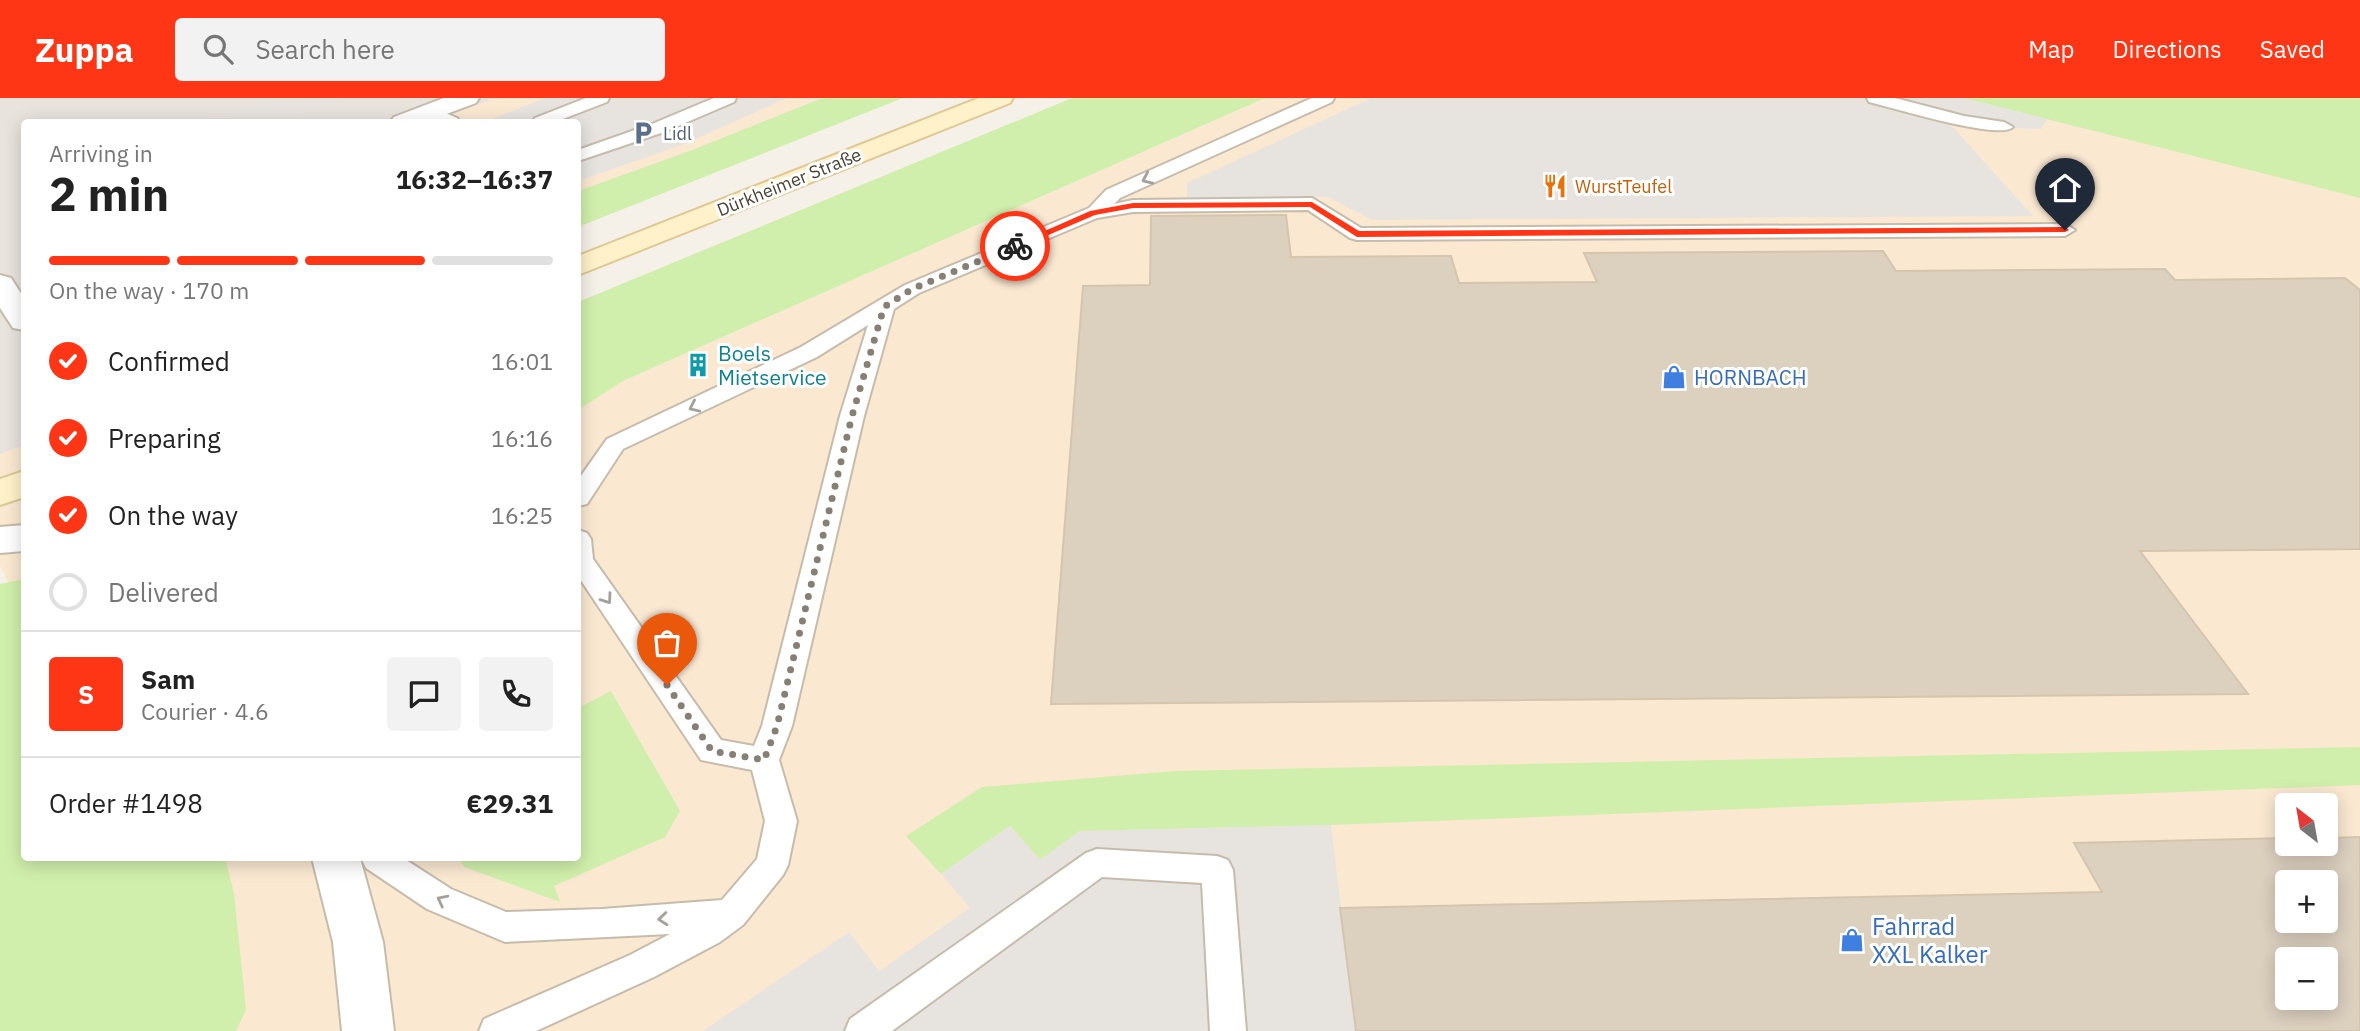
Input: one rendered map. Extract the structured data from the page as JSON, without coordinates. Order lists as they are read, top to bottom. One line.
{"streets":{"main road":["Dürkheimer Straße"]},"places":{"parking":["Lidl"],"restaurant":["WurstTeufel"],"building":["Boels Mietservice"],"shop":["HORNBACH","Fahrrad XXL Kalker"]},"north":"top left","page":{"header":"Zuppa","search":"Search here","nav":["Map","Directions","Saved"],"heading":["2 min","Arriving in","16:32–16:37"],"panel":["Sam","Courier · 4.6","Order #1498","€29.31"],"bar":"On the way · 170 m","list":[["Confirmed","16:01"],["Preparing","16:16"],["On the way","16:25"],"Delivered"],"round":"S","map_buttons":["+","−"]}}
